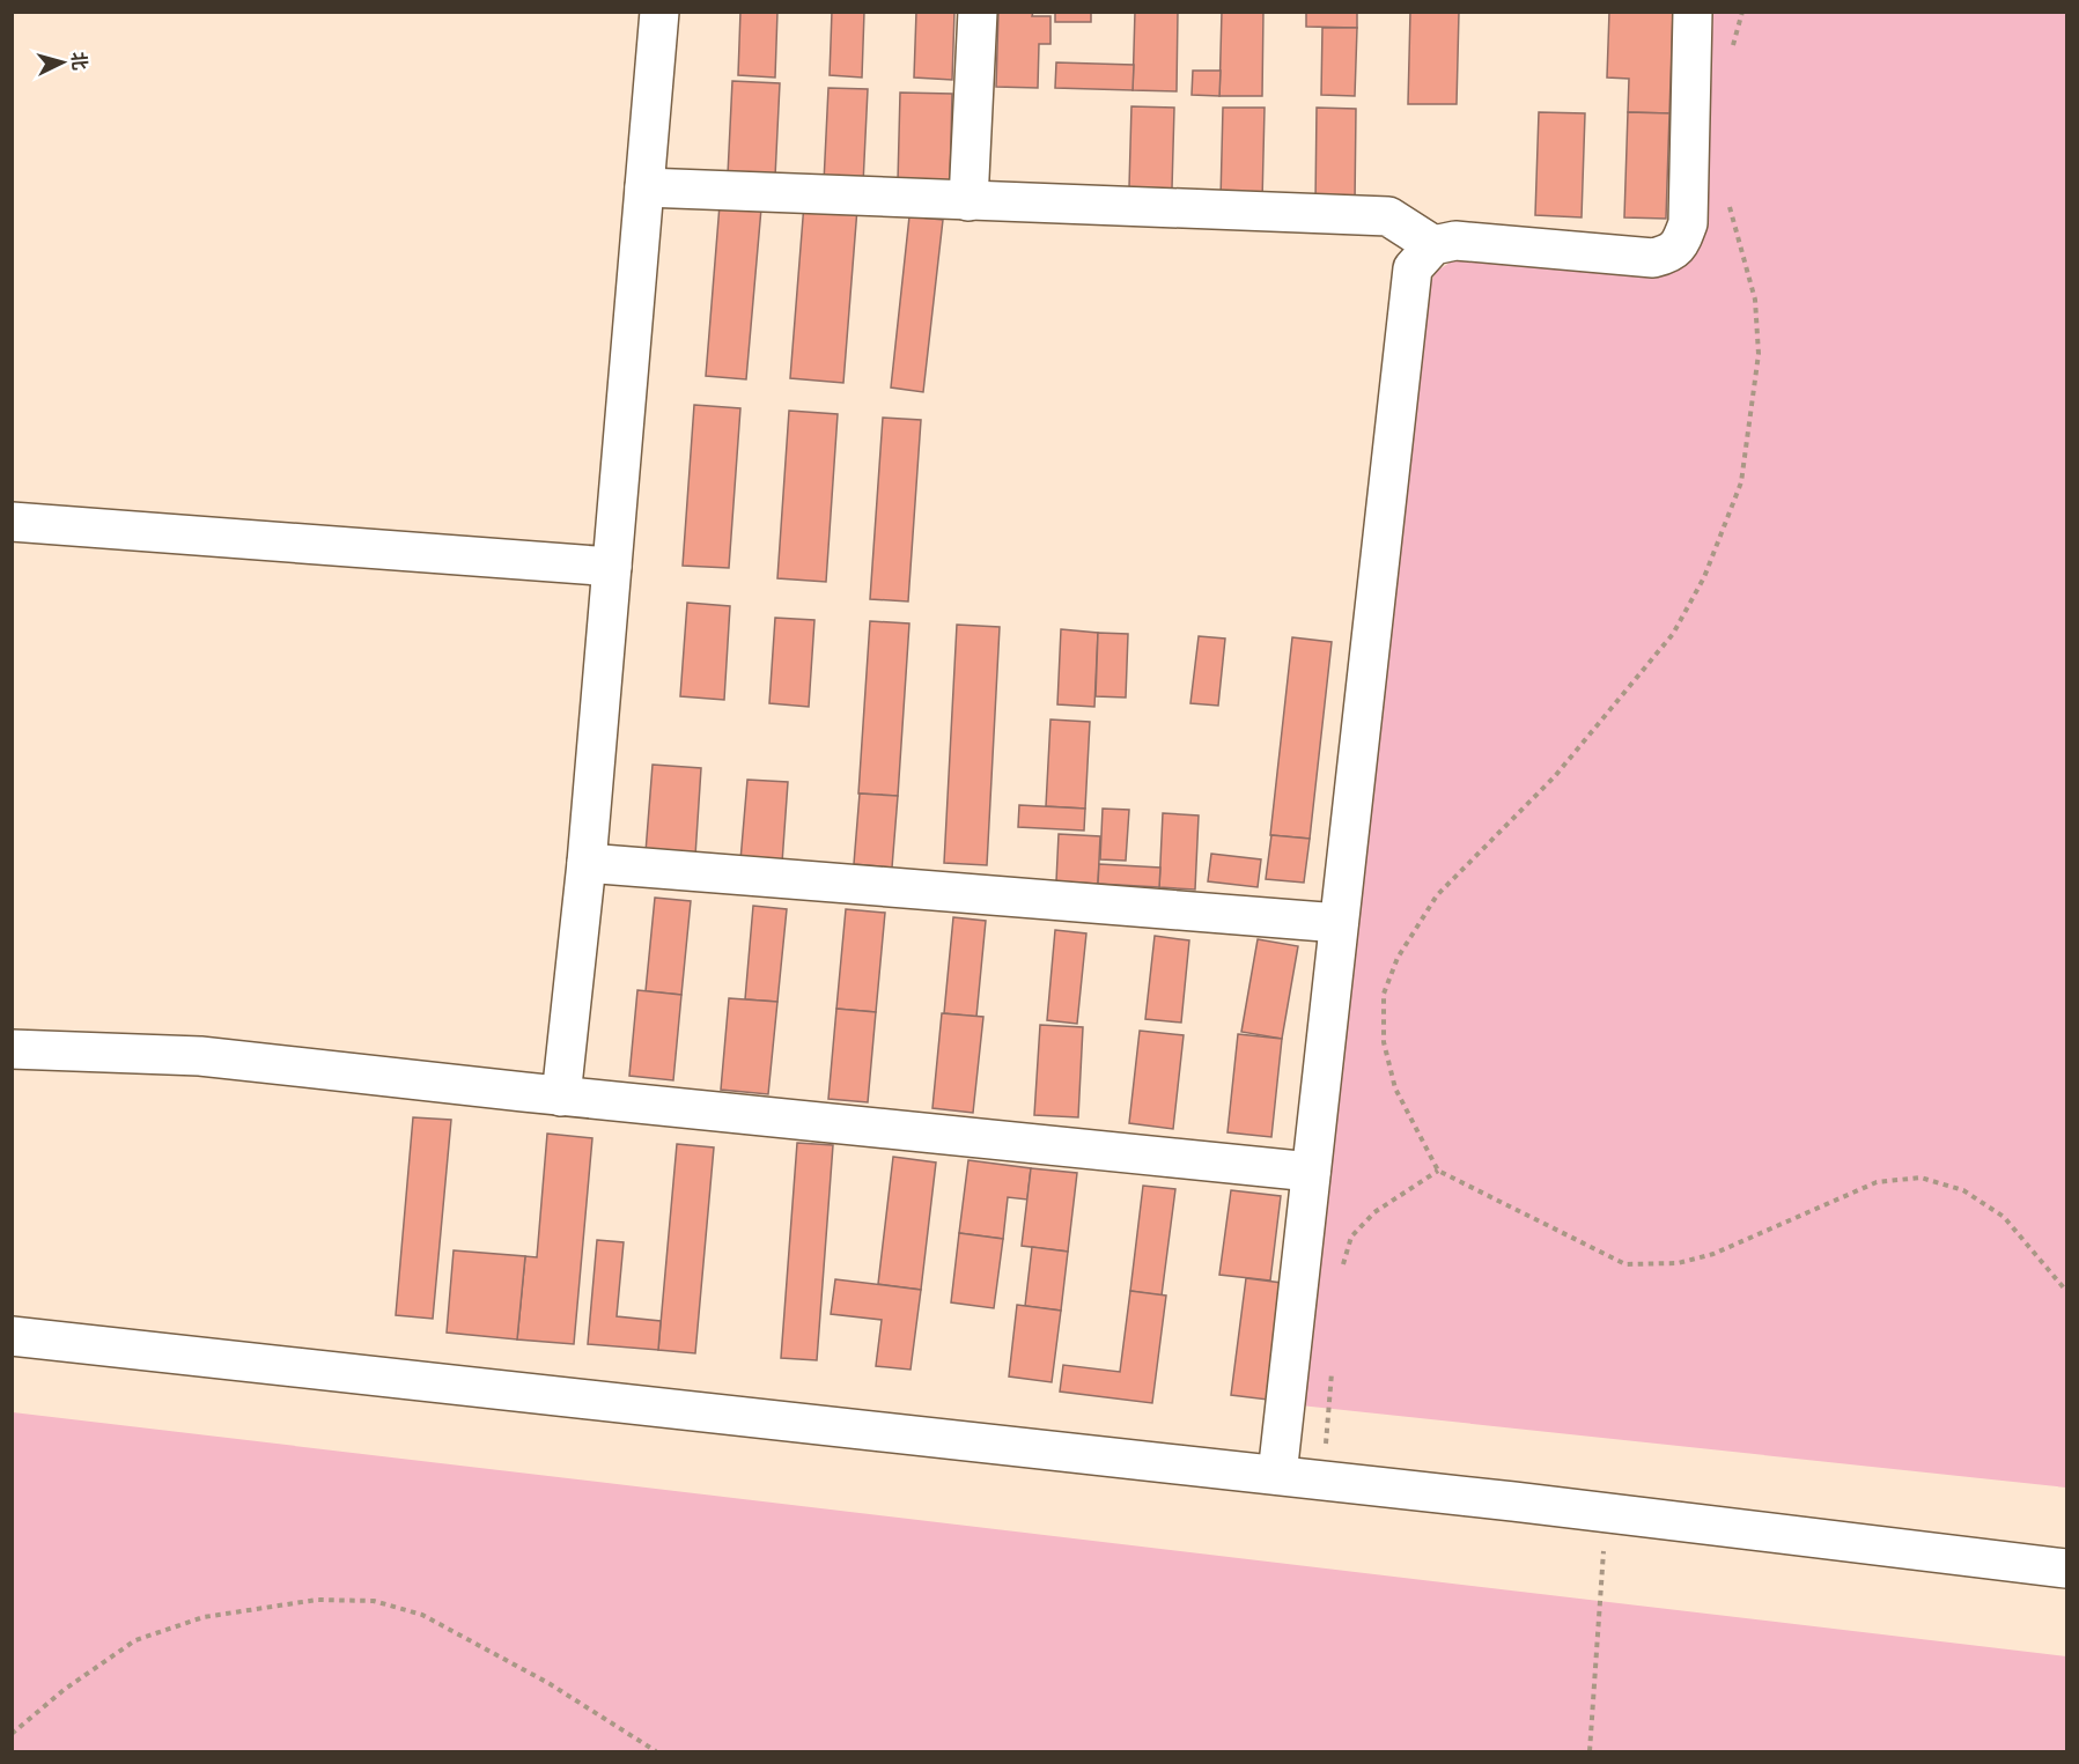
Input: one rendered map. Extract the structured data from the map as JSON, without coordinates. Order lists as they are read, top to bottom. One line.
{"north":"right"}
